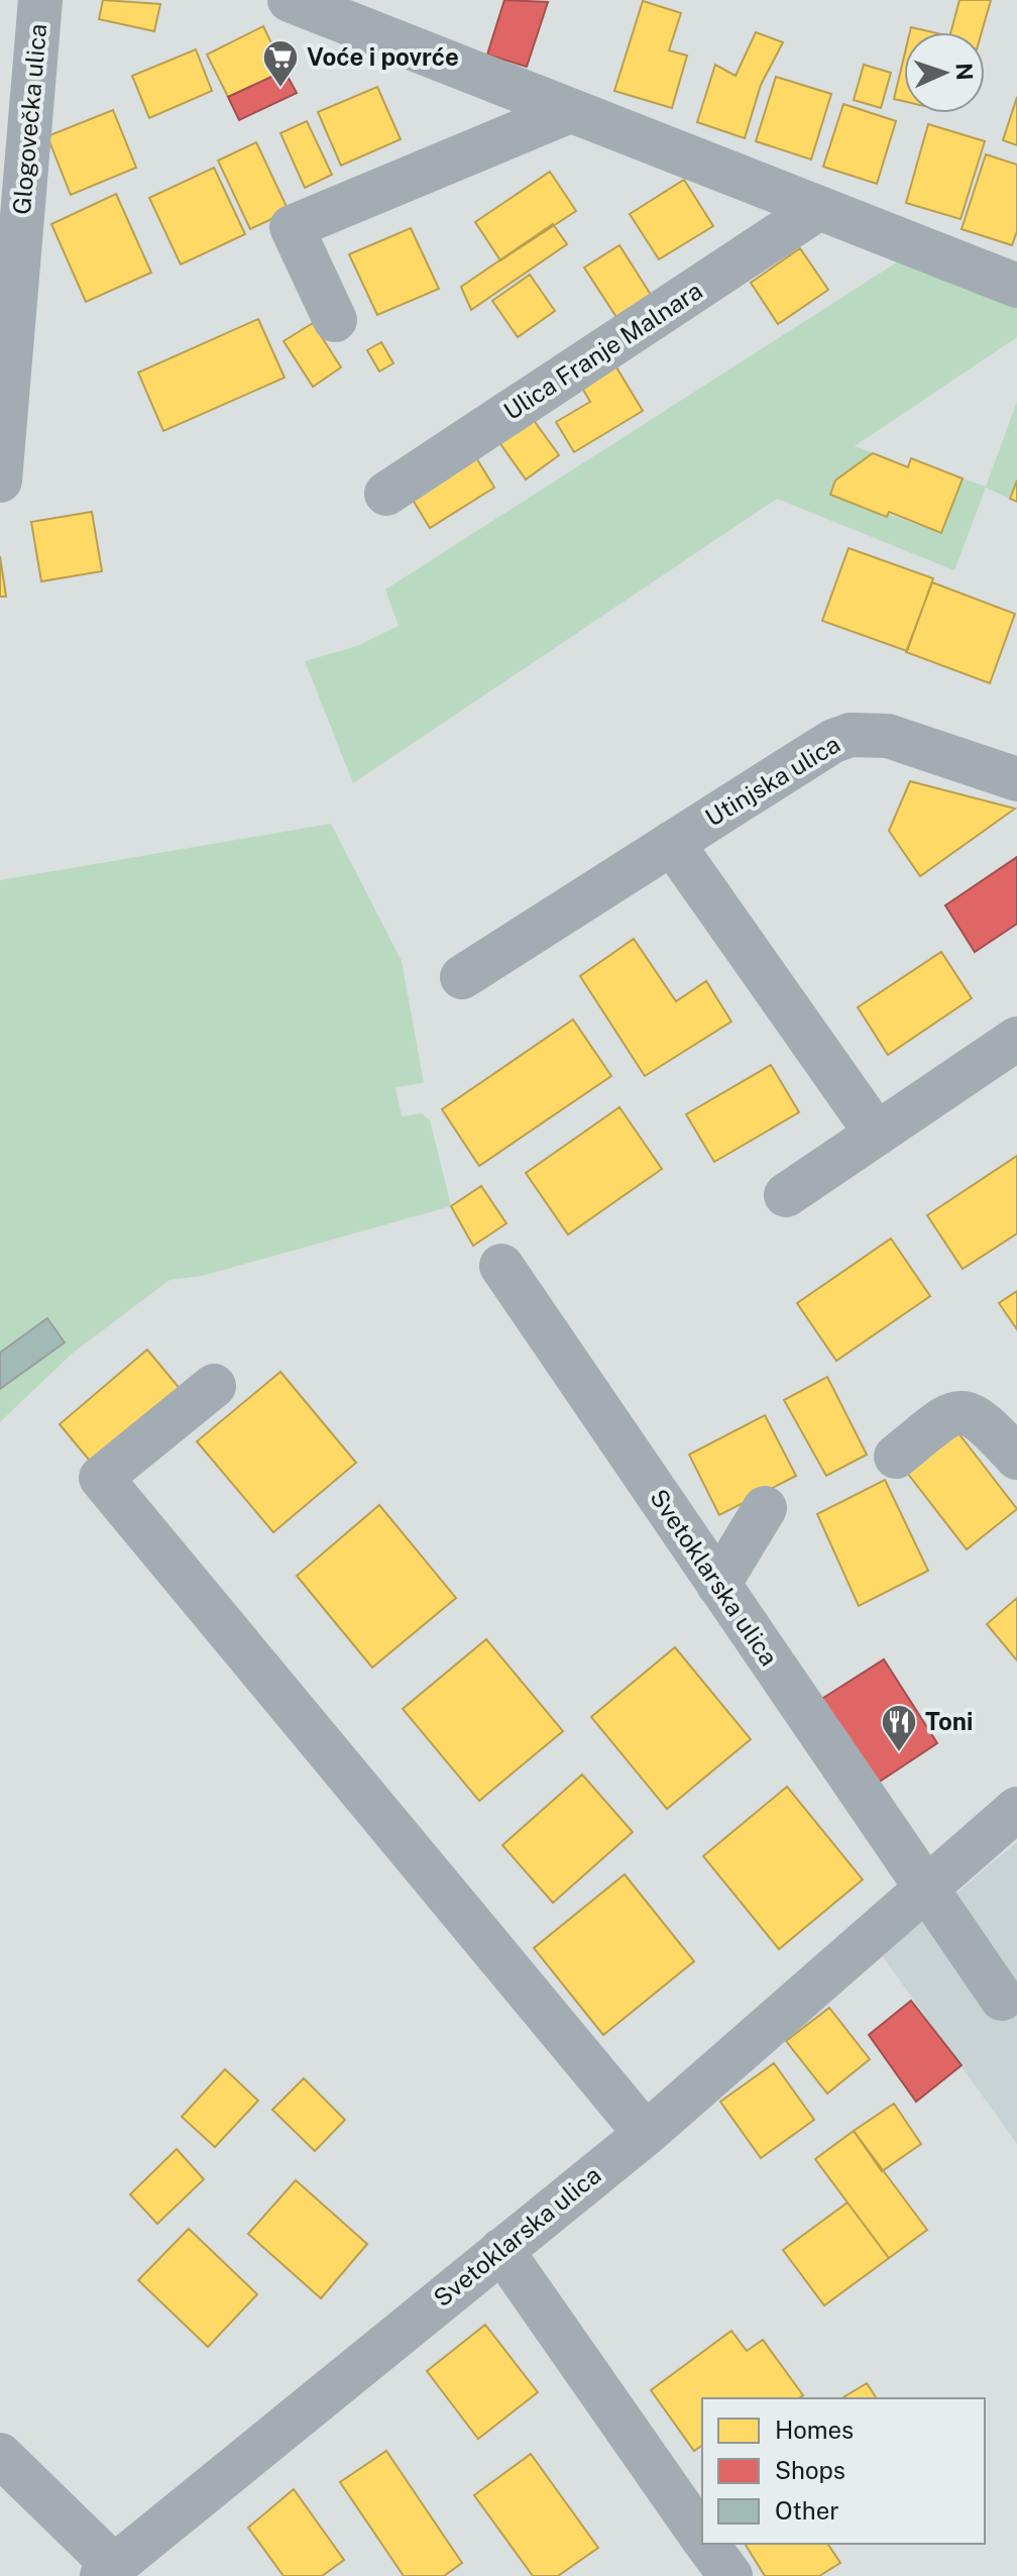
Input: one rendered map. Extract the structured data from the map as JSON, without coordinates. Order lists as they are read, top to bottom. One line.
{"streets":{"street":["Glogovečka ulica","Ulica Franje Malnara","Utinjska ulica","Svetoklarska ulica"]},"places":{"supermarket":["Voće i povrće"],"restaurant":["Toni"]},"legend":["Homes","Shops","Other"],"north":"right"}
